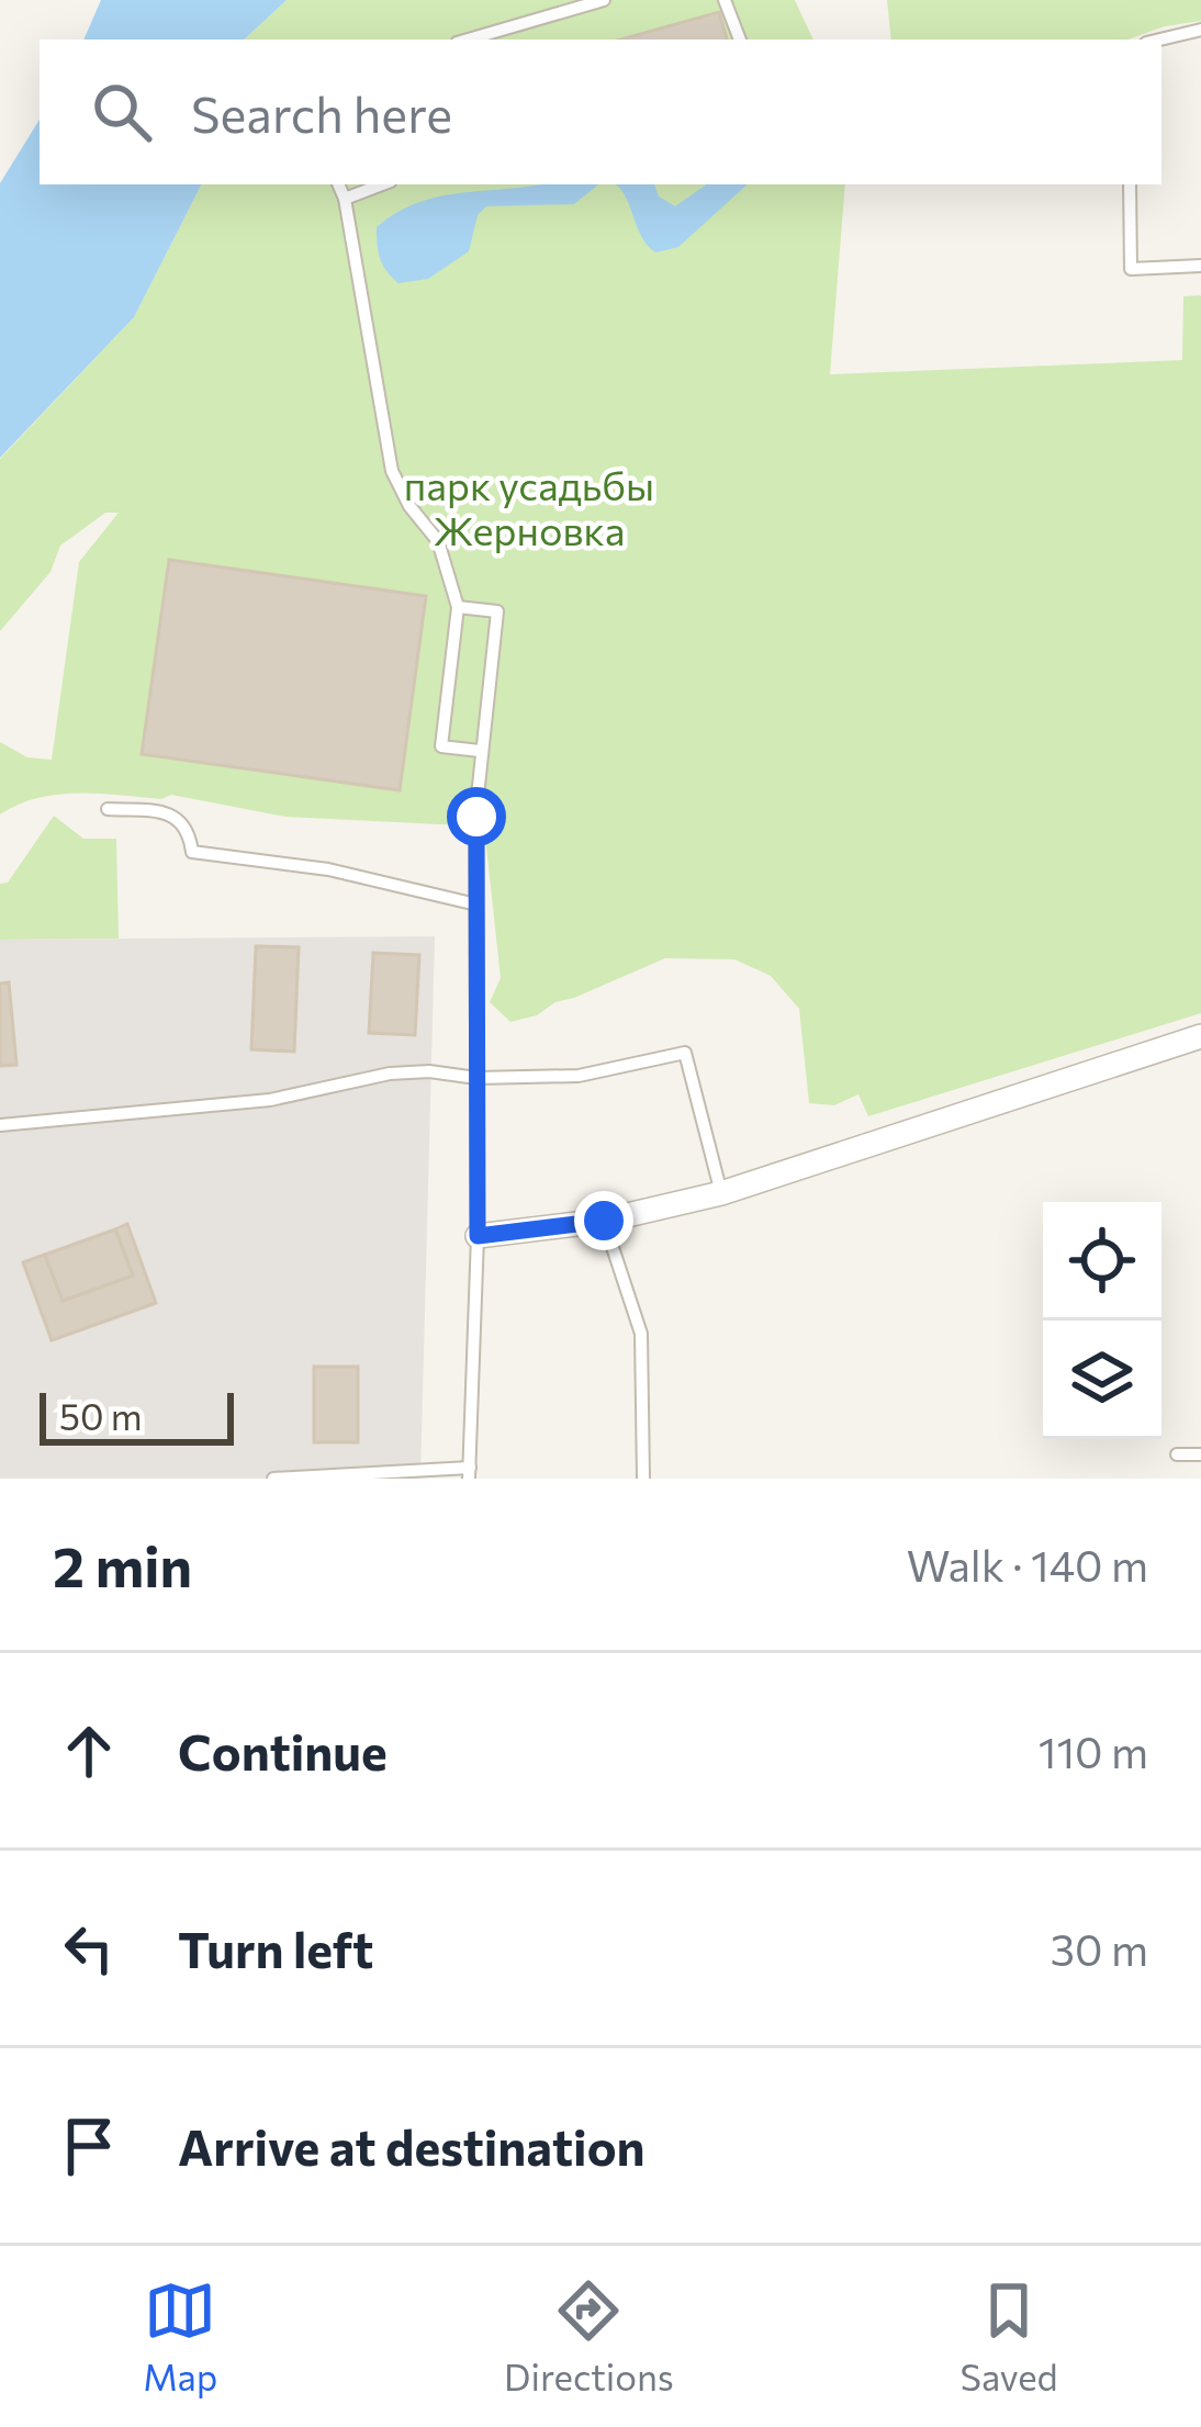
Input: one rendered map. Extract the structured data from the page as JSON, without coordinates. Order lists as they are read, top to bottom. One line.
{"parks":["парк усадьбы Жерновка"],"scale_bar":"50 m","page":{"search":"Search here","scale":"50 m","heading":["2 min","Walk · 140 m"],"list":[["Continue","110 m"],["Turn left","30 m"],"Arrive at destination"],"nav":["Map","Directions","Saved"]}}
